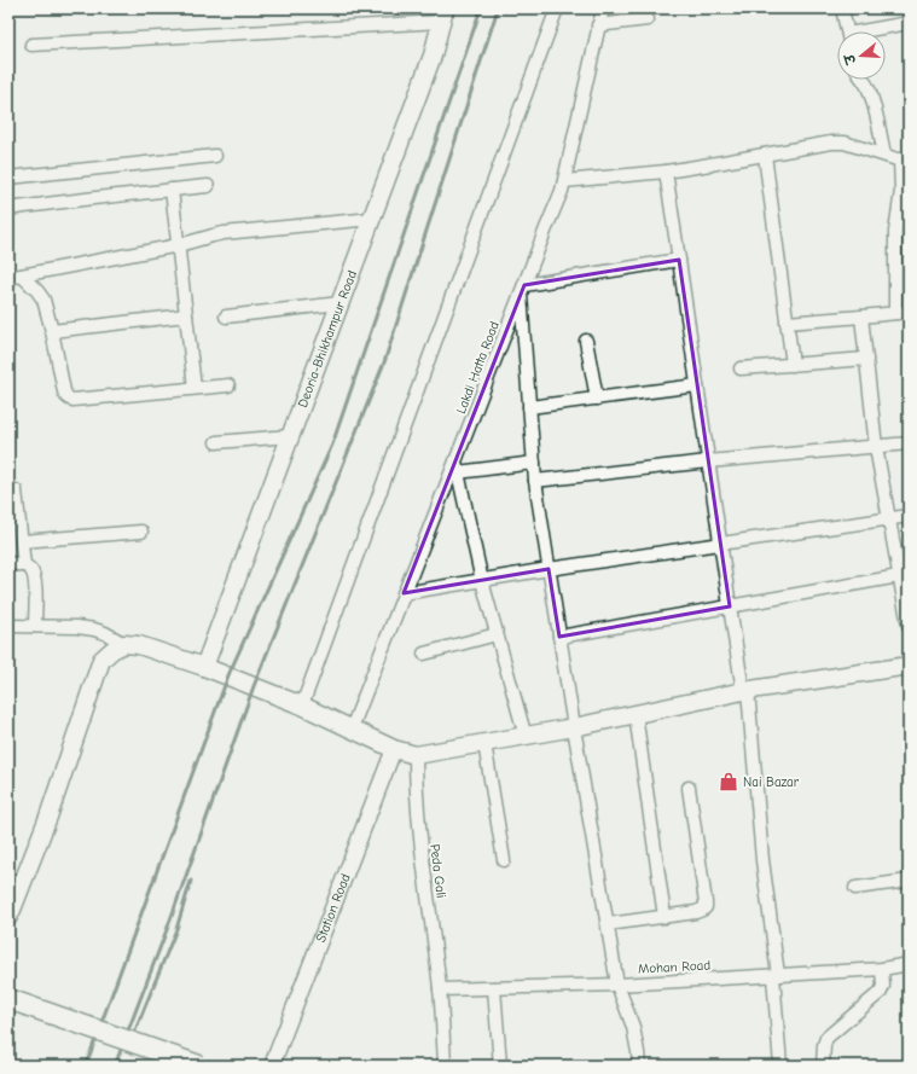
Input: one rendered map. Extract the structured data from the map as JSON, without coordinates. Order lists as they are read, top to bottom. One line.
{"streets":{"main road":["Deoria-Bhikhampur Road"],"street":["Lakdi Hatta Road","Peda Gali","Station Road","Mohan Road"]},"crossings":[["Peda Gali","Mohan Road"]],"places":{"shop":["Nai Bazar"]},"north":"left"}
